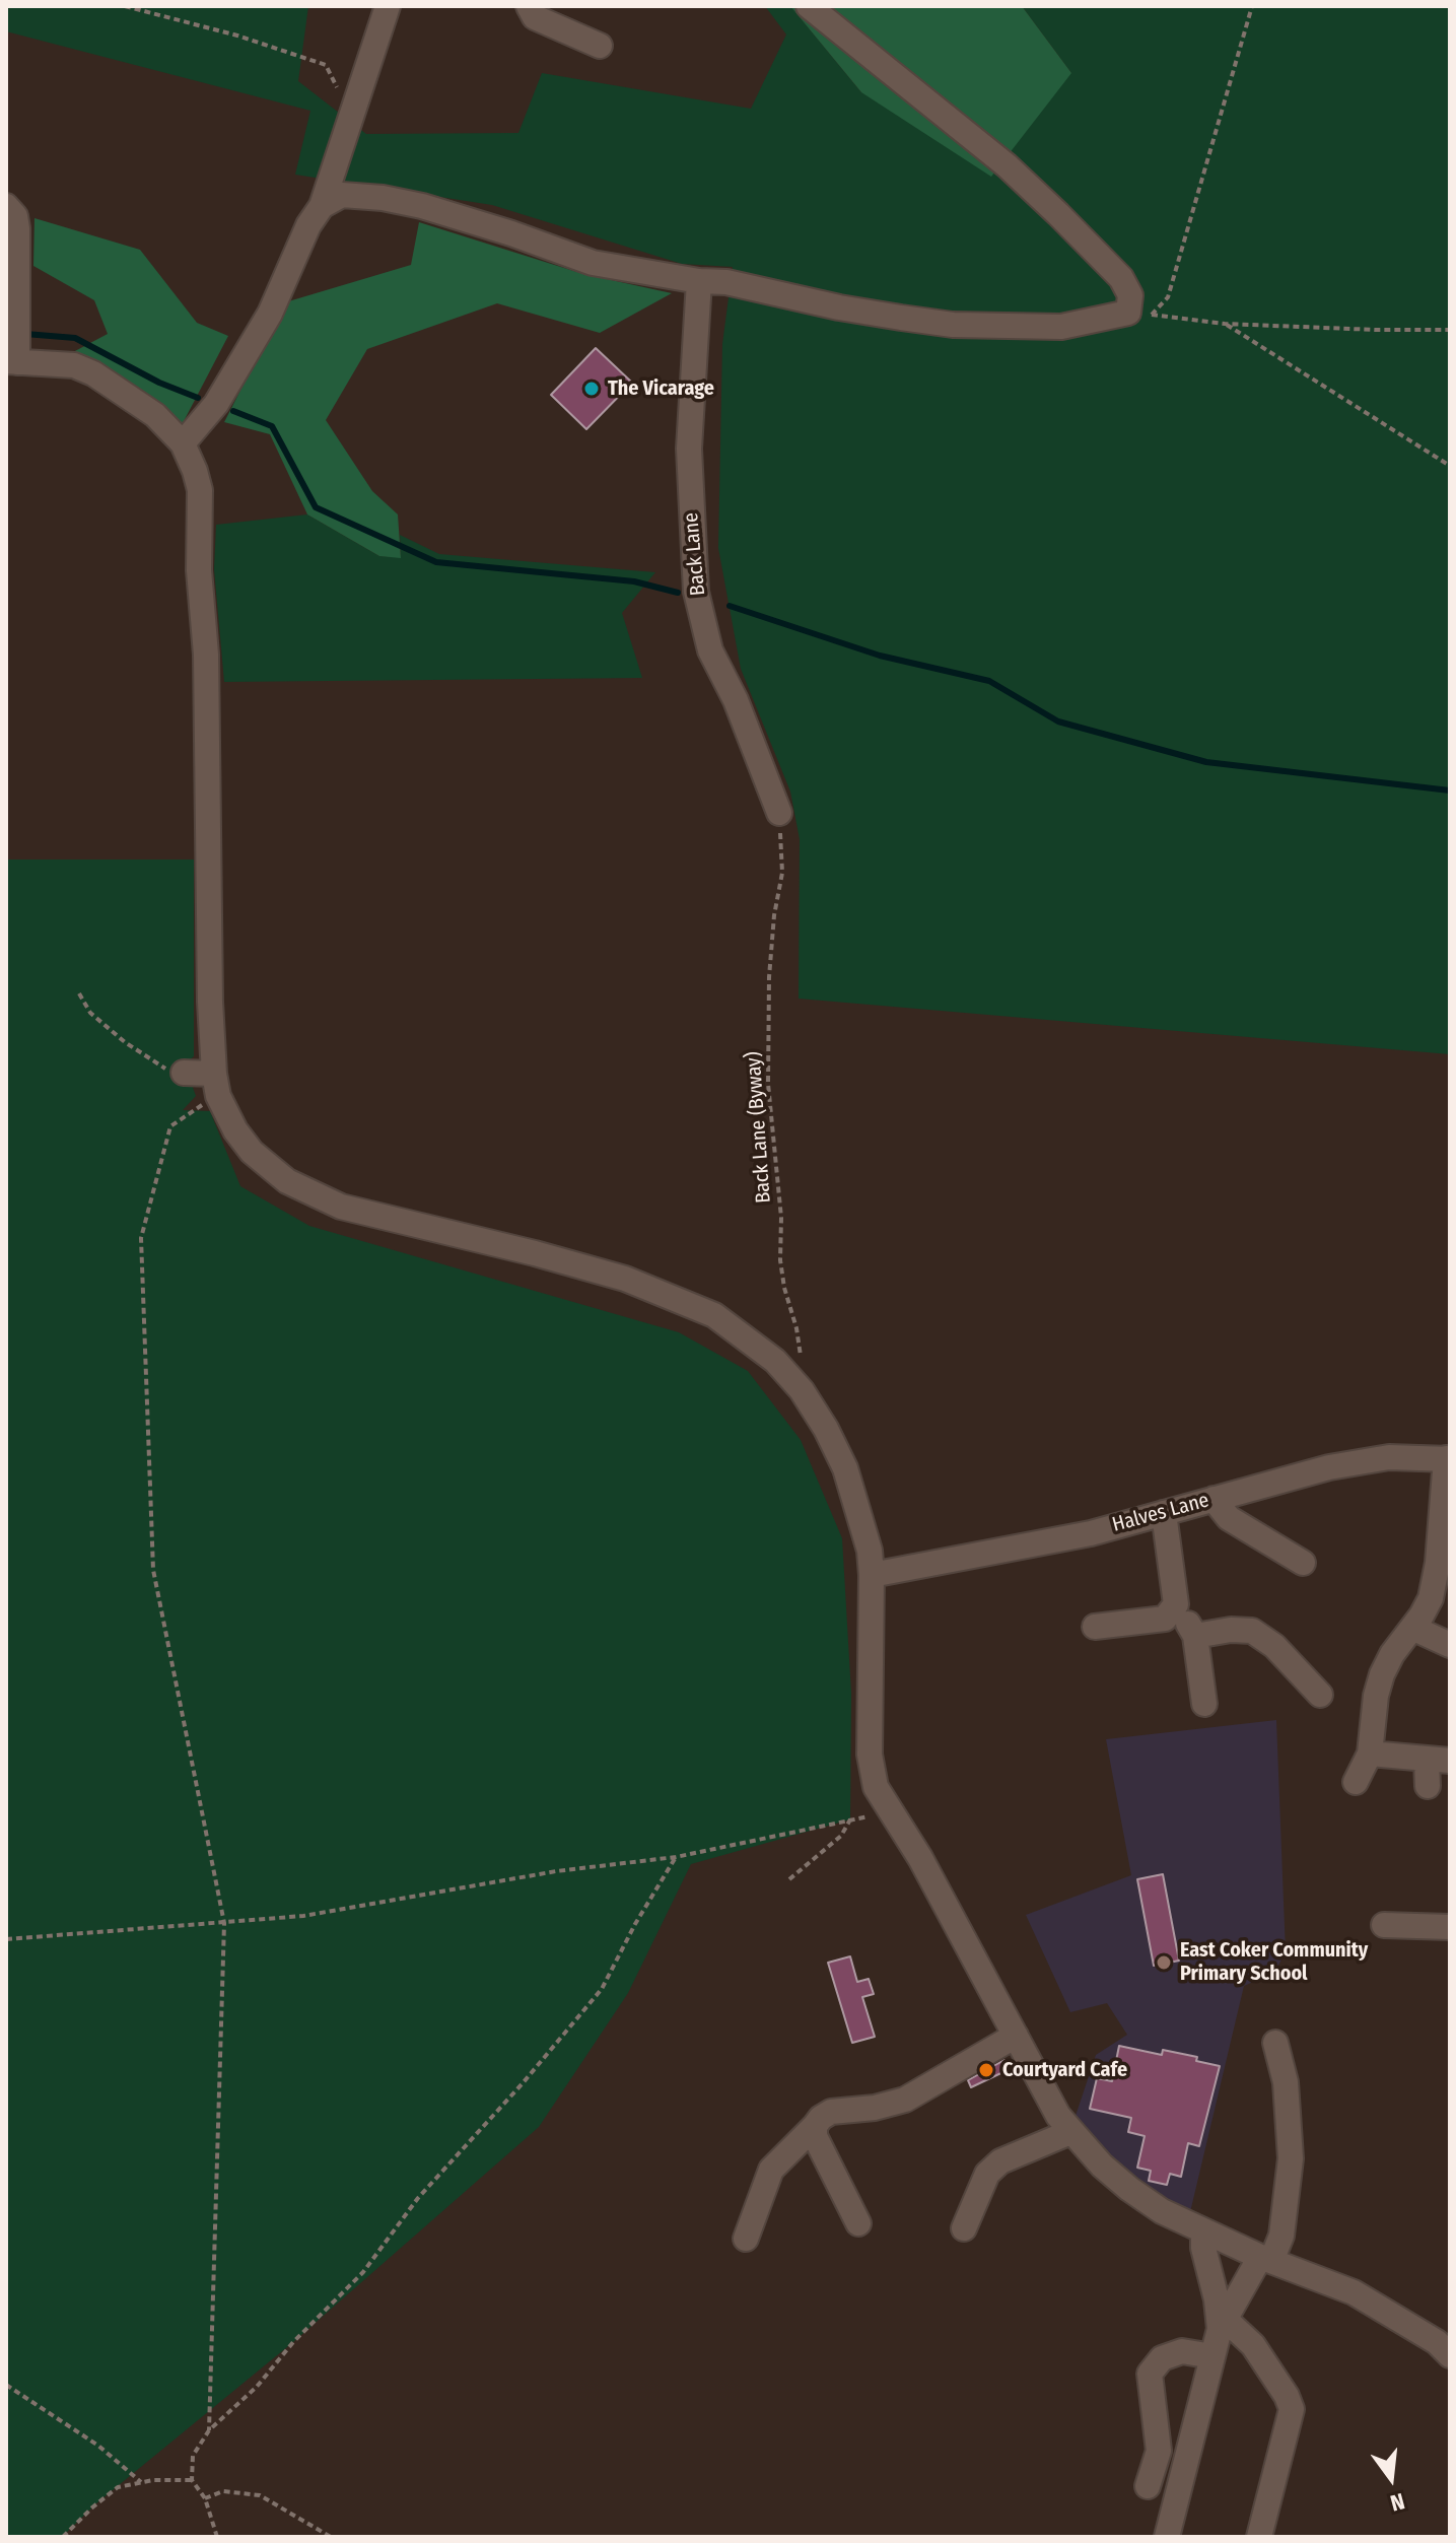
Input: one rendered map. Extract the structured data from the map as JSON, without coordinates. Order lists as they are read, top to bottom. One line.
{"streets":{"street":["Back Lane","Halves Lane"],"path":["Back Lane (Byway)"]},"crossings":[["Back Lane","Back Lane (Byway)"]],"places":["The Vicarage","East Coker Community Primary School","Courtyard Cafe"],"north":"bottom"}
